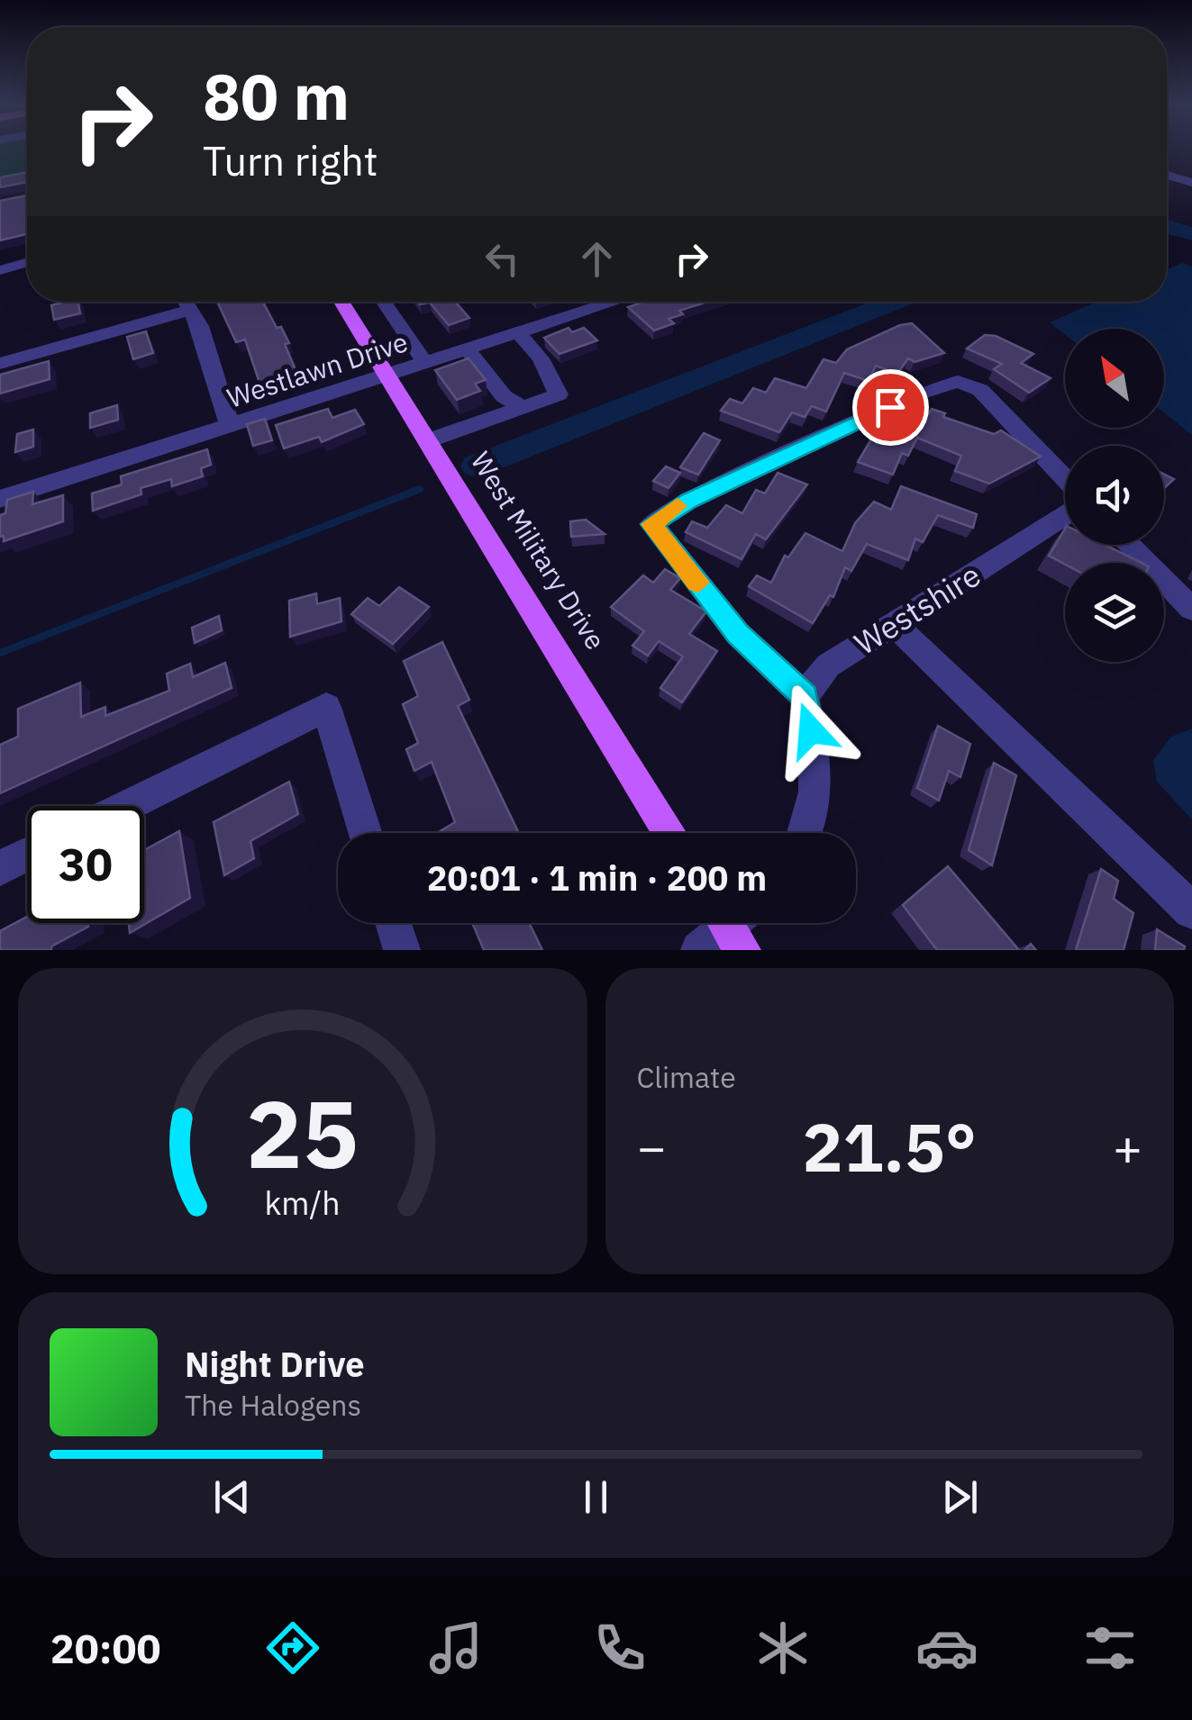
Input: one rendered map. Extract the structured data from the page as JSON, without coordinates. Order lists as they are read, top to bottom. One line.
{"streets":{"main road":["West Military Drive"],"street":["Westlawn Drive","Westshire"]},"crossings":[["Westlawn Drive","West Military Drive"]],"north":"top left","page":{"turn":["80 m","Turn right"],"limit":"30","trip":"20:01 · 1 min · 200 m","tile":"Climate","heat":["−","21.5°","+"],"song":["Night Drive","The Halogens"],"tabs":"20:00","gauge":["25","km/h"]}}
